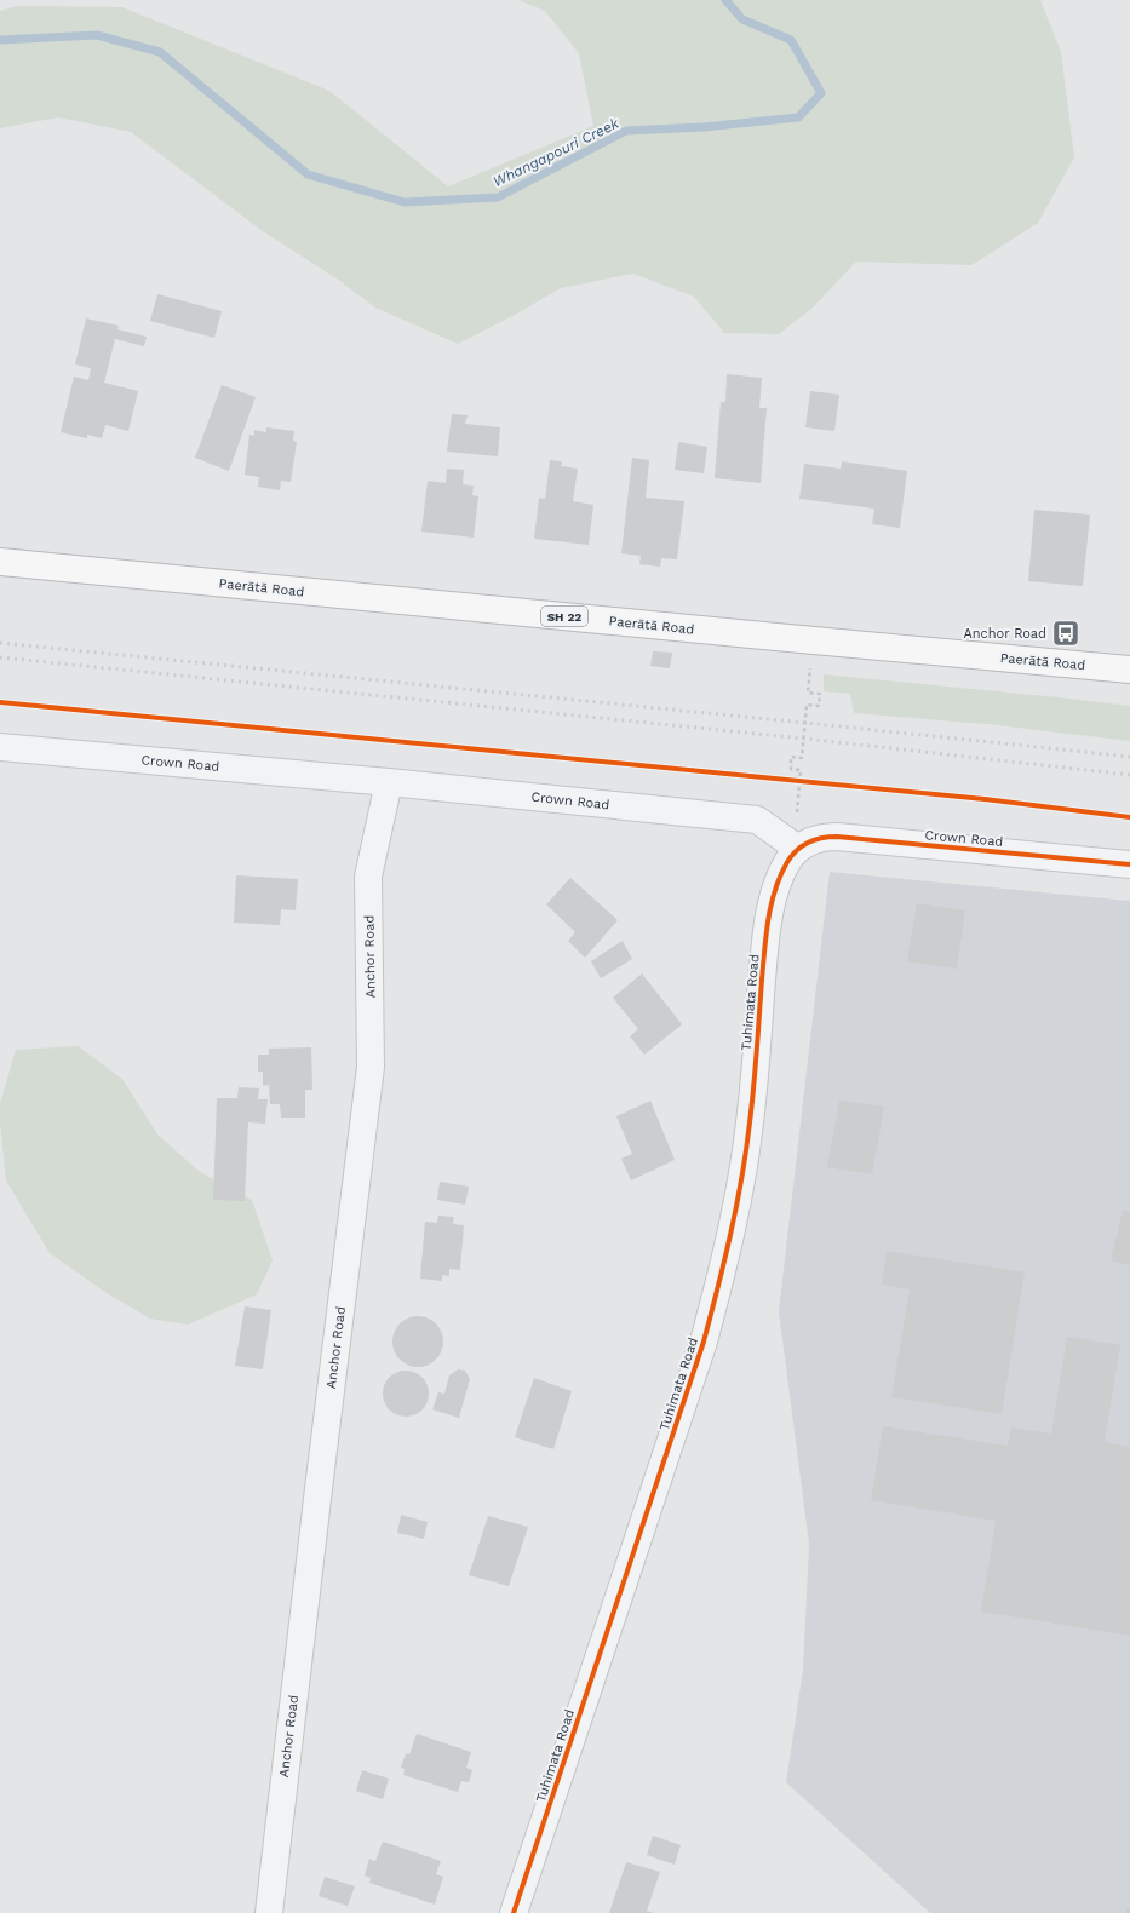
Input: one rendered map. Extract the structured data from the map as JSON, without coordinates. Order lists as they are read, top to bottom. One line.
{"streets":{"highway":["Paerātā Road","SH 22"],"street":["Crown Road","Anchor Road","Tuhimata Road"]},"crossings":[["Crown Road","Anchor Road"],["Crown Road","Tuhimata Road"]],"water":["Whangapouri Creek"],"places":{"bus stop":["Anchor Road"]}}
